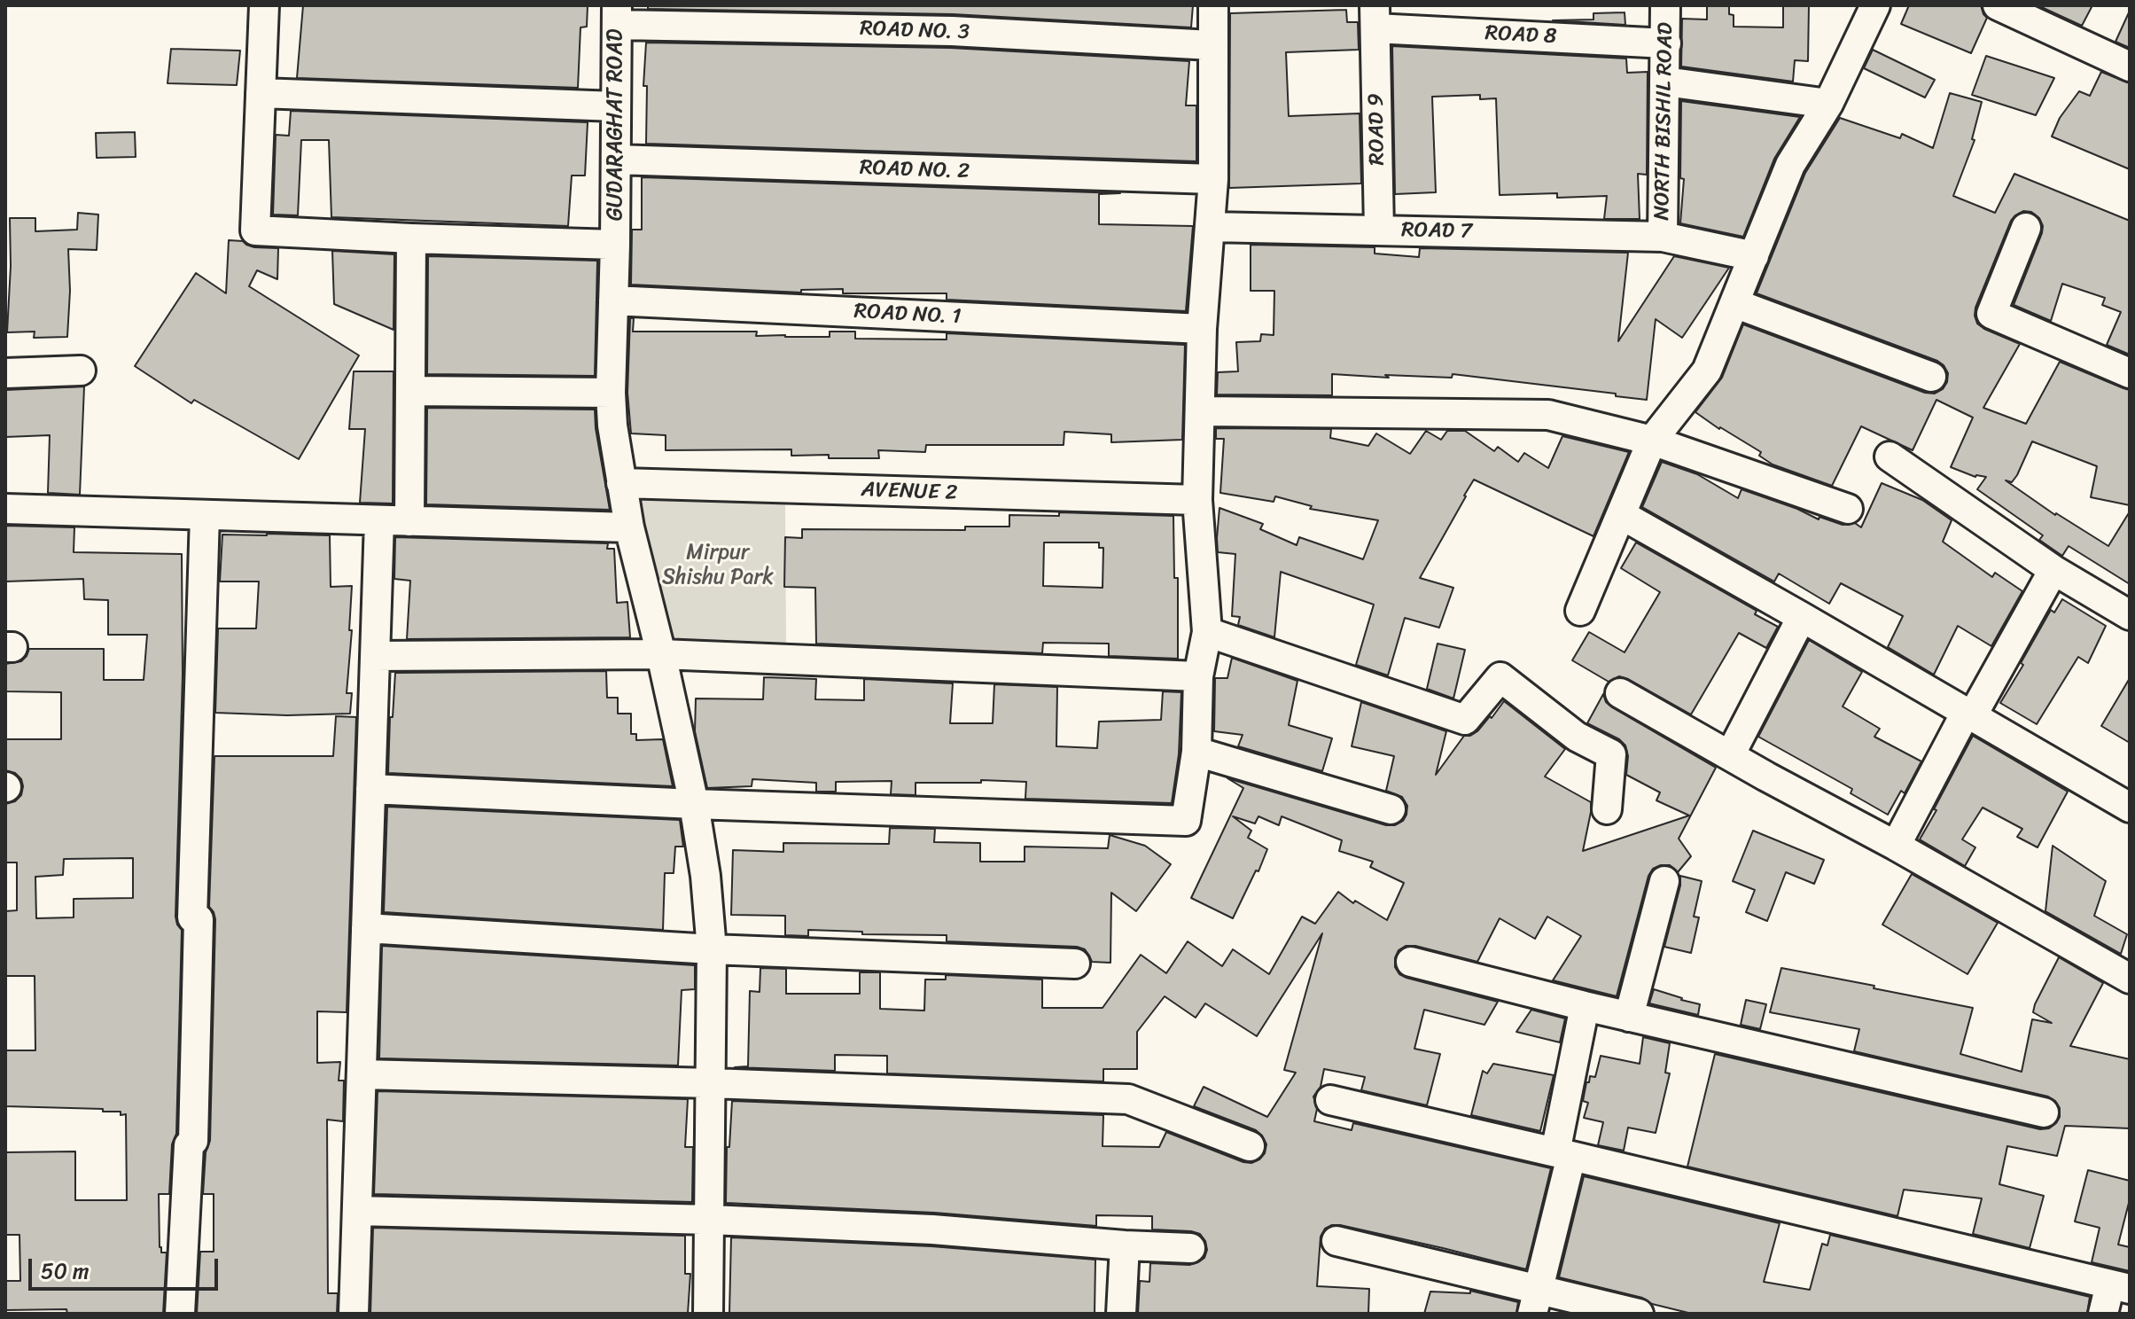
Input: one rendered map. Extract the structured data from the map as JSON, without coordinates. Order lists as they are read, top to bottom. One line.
{"streets":{"street":["ROAD NO. 3","ROAD 8","NORTH BISHIL ROAD","GUDARAGHAT ROAD","ROAD 9","ROAD NO. 2","ROAD 7","ROAD NO. 1","AVENUE 2"]},"crossings":[["ROAD NO. 3","GUDARAGHAT ROAD"],["ROAD 8","NORTH BISHIL ROAD"],["ROAD 8","ROAD 9"],["NORTH BISHIL ROAD","ROAD 7"],["GUDARAGHAT ROAD","ROAD NO. 2"],["GUDARAGHAT ROAD","ROAD NO. 1"],["GUDARAGHAT ROAD","AVENUE 2"],["ROAD 9","ROAD 7"]],"parks":["Mirpur Shishu Park"],"scale_bar":"50 m"}
